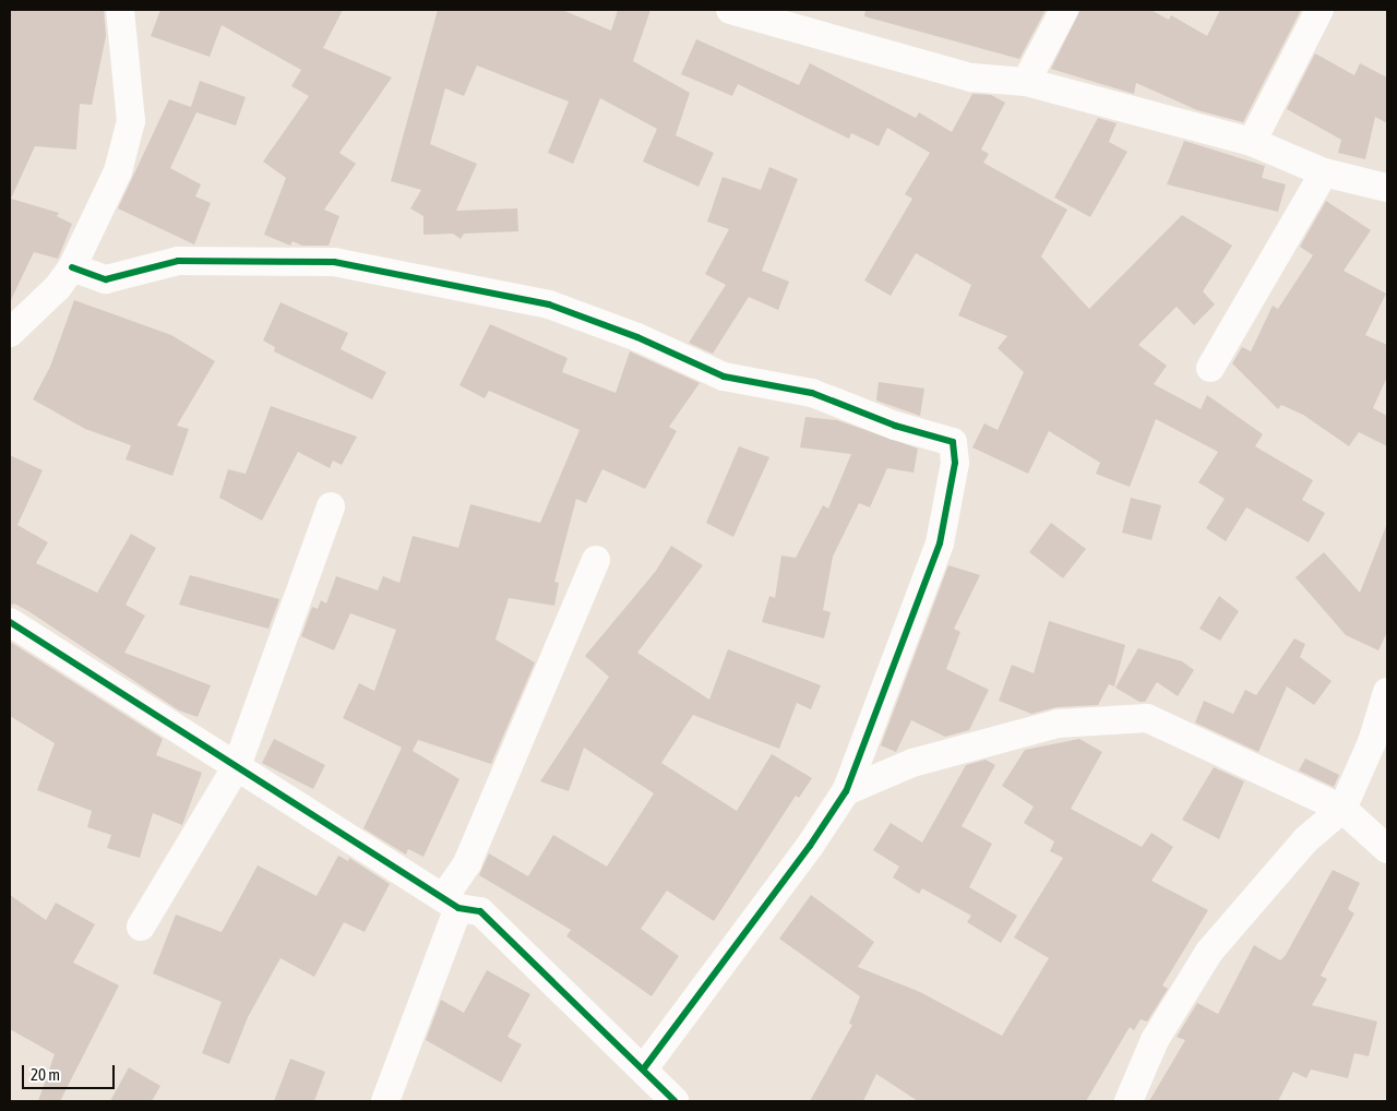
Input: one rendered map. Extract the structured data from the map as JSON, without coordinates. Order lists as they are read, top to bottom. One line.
{"scale_bar":"20 m"}
